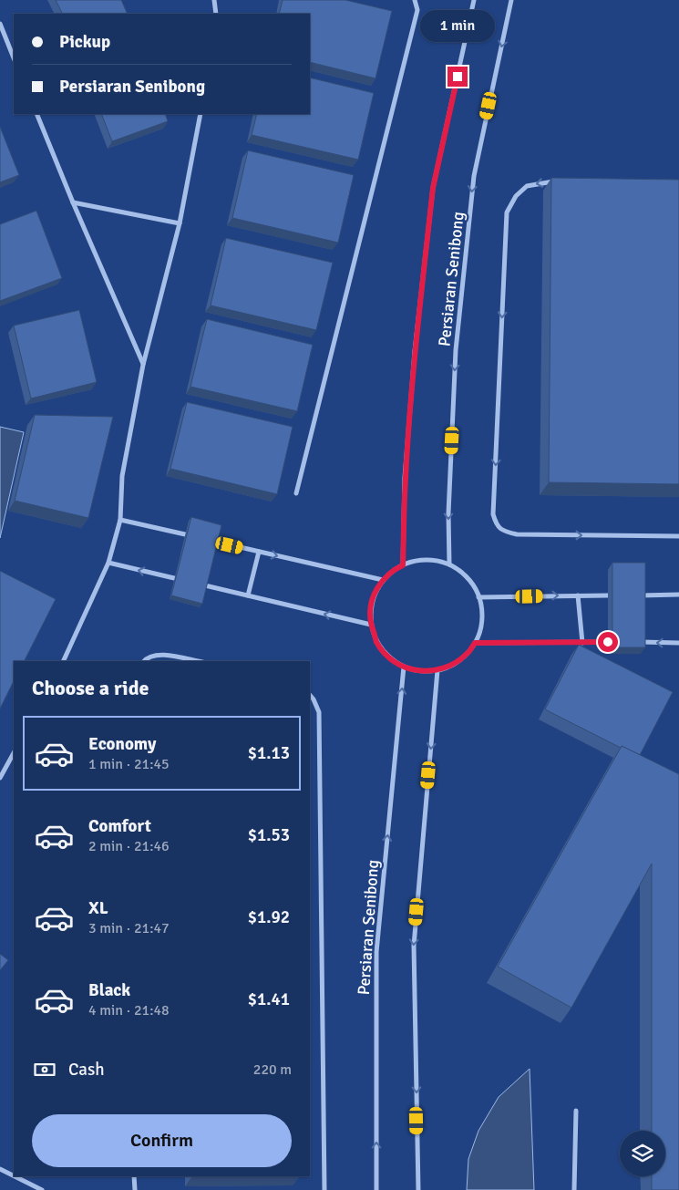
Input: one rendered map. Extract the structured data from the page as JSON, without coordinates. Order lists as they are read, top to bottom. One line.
{"streets":{"street":["Persiaran Senibong"]},"page":{"bubble":"1 min","banner":["Pickup","Persiaran Senibong"],"heading":"Choose a ride","list":[{"name":"Economy","note":"1 min · 21:45","value":"$1.13"},{"name":"Comfort","note":"2 min · 21:46","value":"$1.53"},{"name":"XL","note":"3 min · 21:47","value":"$1.92"},{"name":"Black","note":"4 min · 21:48","value":"$1.41"}],"pay":["Cash","220 m"],"buttons":"Confirm"}}
